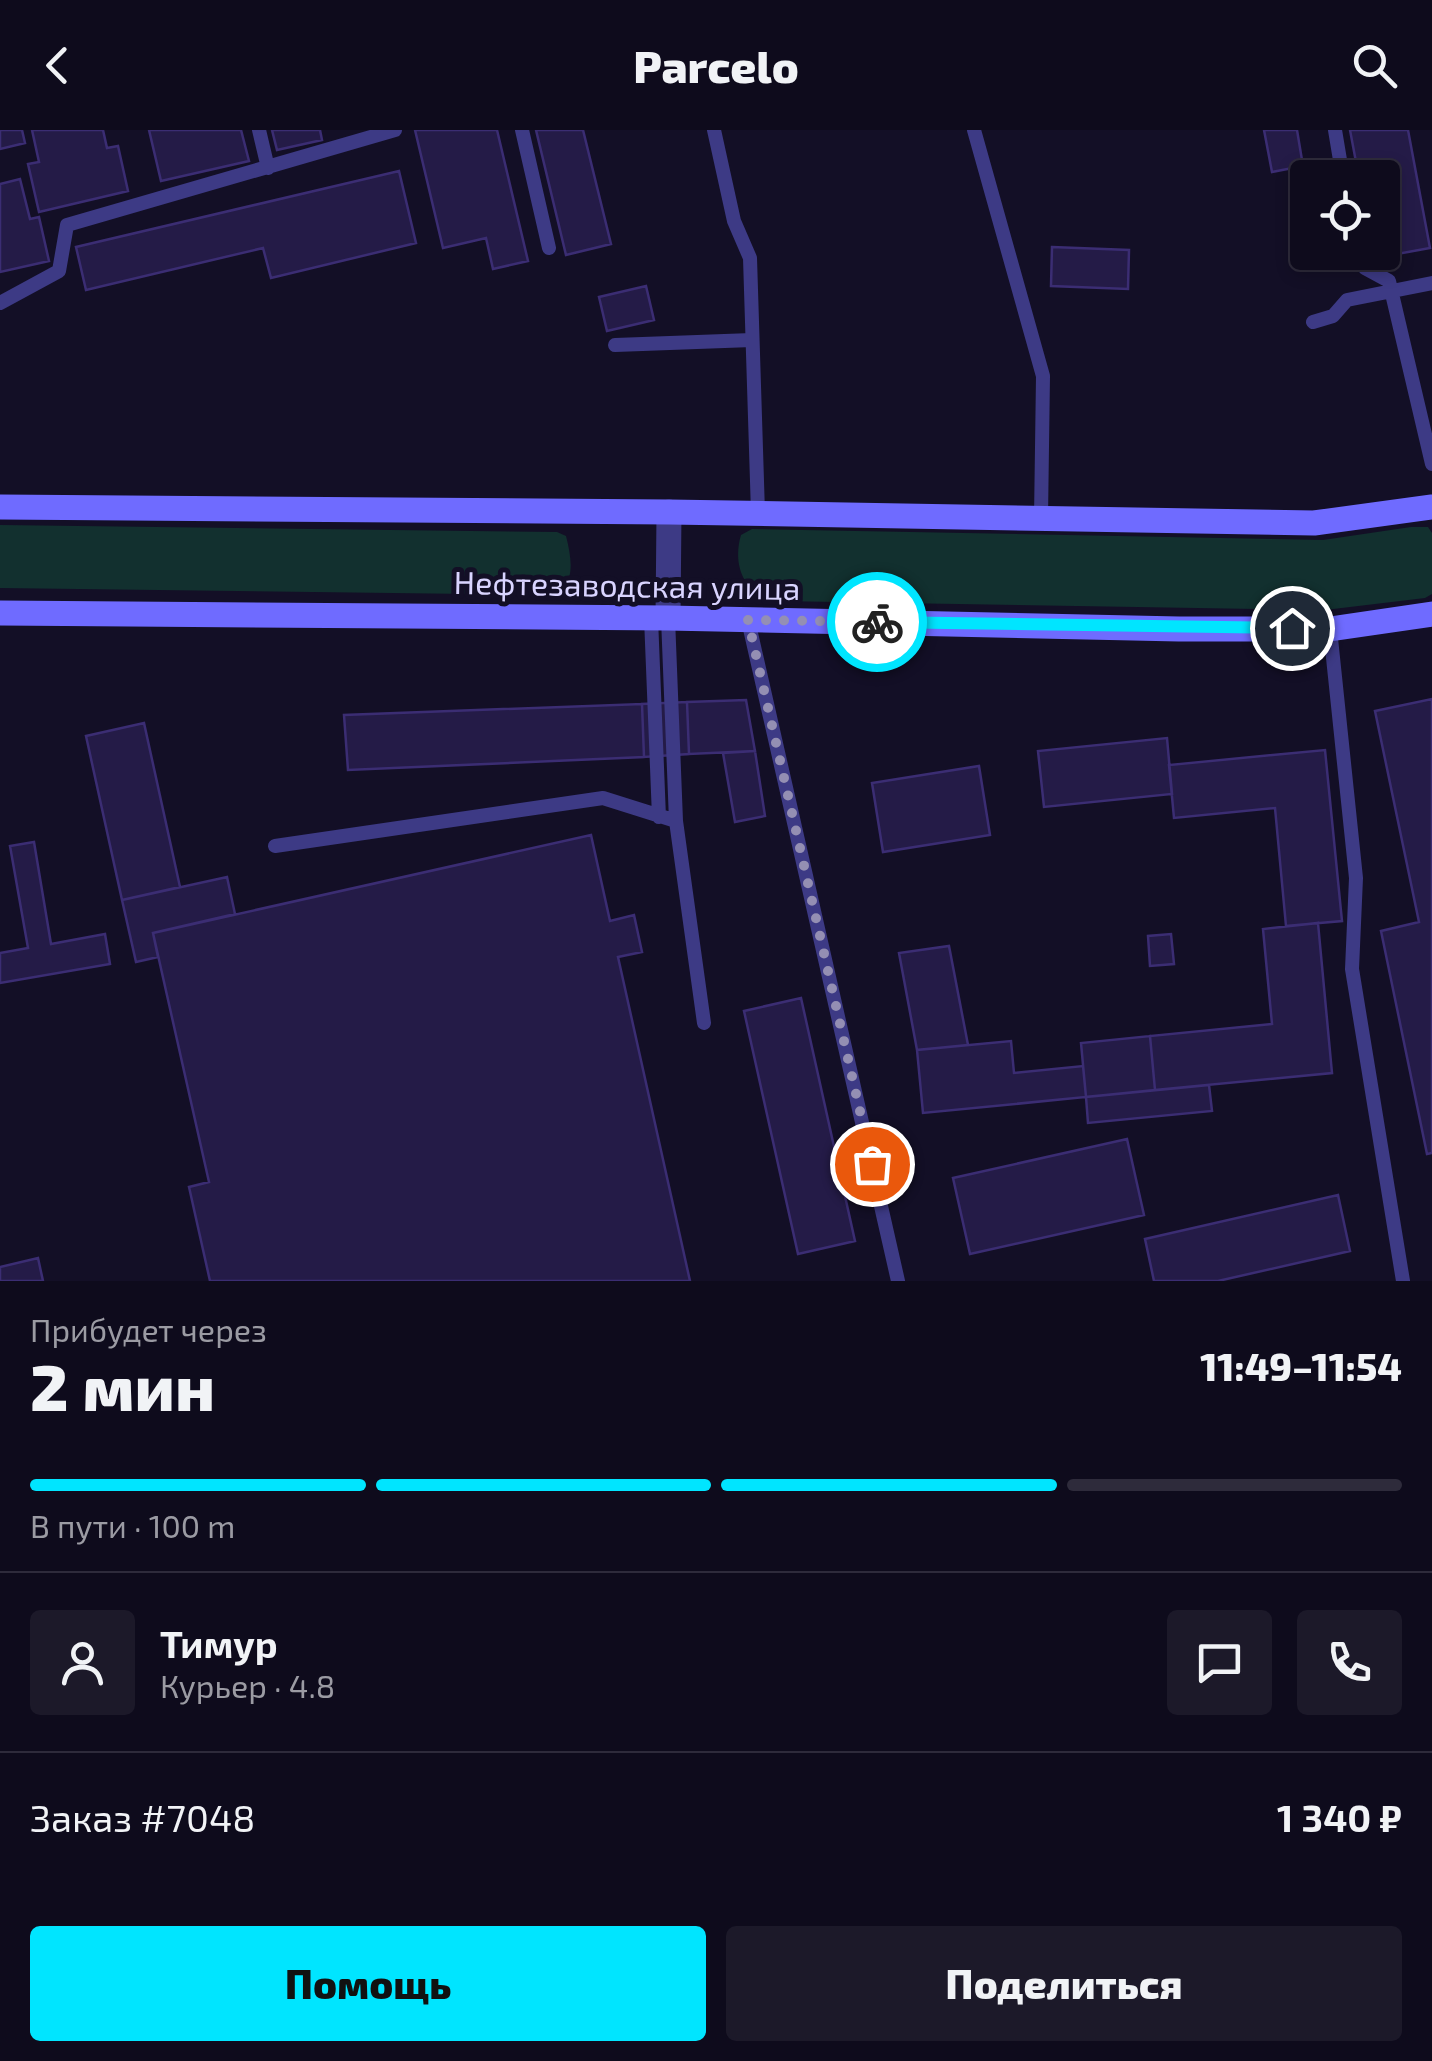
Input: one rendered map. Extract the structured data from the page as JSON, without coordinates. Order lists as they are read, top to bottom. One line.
{"streets":{"main road":["Нефтезаводская улица"]},"page":{"header":"Parcelo","heading":["2 мин","Прибудет через","11:49–11:54"],"panel":["Тимур","Курьер · 4.8","Заказ #7048","1 340 ₽"],"bar":"В пути · 100 m","buttons":["Помощь","Поделиться"]}}
